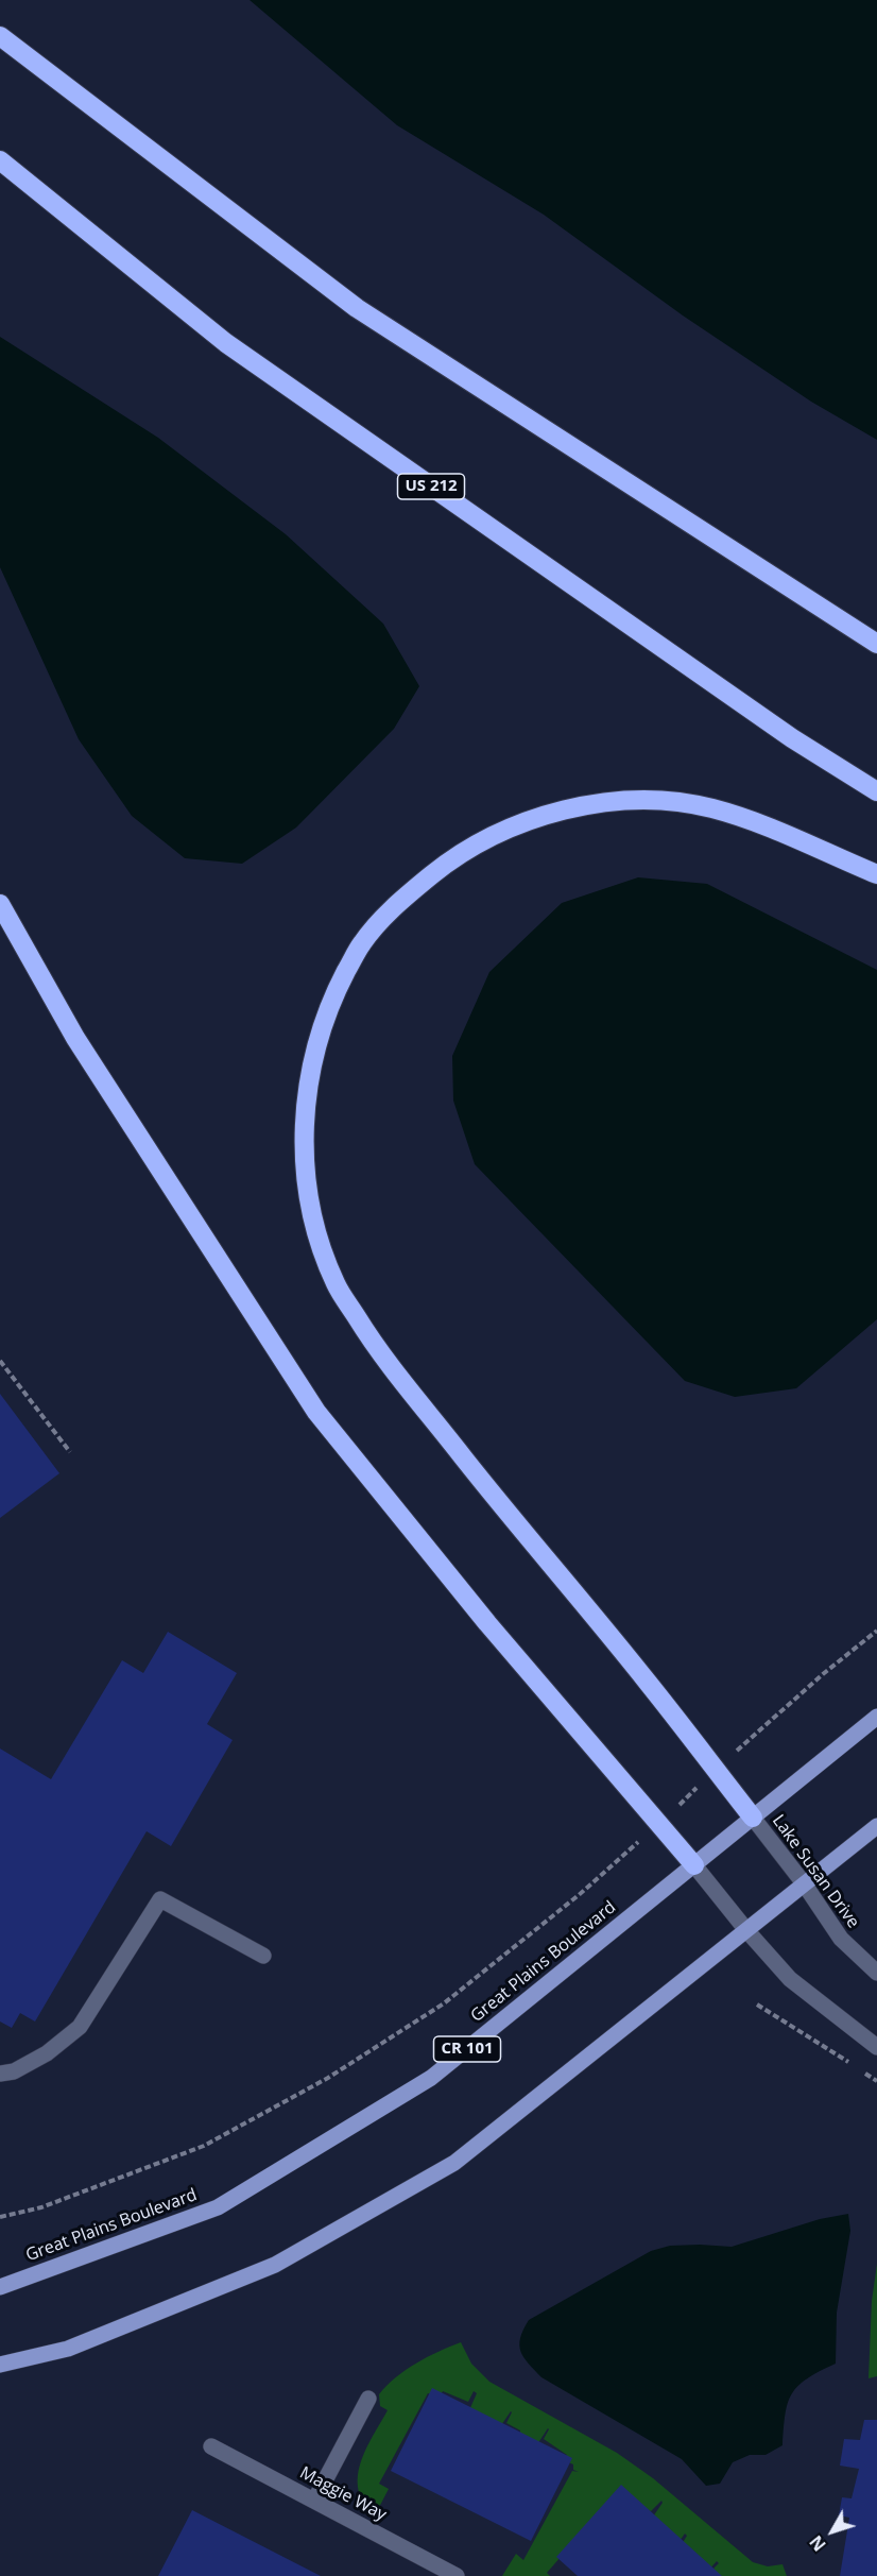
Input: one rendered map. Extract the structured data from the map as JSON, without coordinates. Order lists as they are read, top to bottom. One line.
{"streets":{"highway":["US 212"],"main road":["Great Plains Boulevard","CR 101"],"street":["Lake Susan Drive","Maggie Way"]},"crossings":[["Lake Susan Drive","Great Plains Boulevard"]],"north":"bottom left"}
